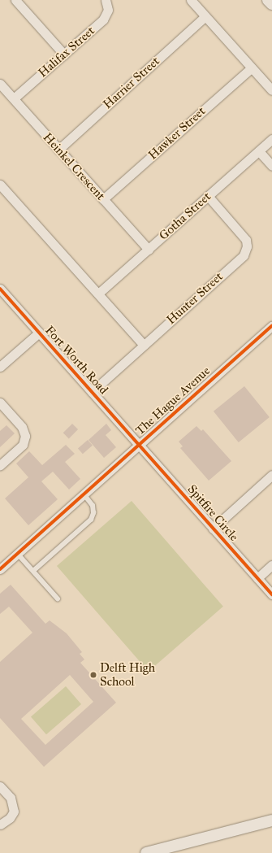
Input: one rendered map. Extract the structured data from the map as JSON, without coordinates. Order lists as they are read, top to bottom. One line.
{"streets":{"street":["Halifax Street","Harrier Street","Hawker Street","Heinkel Crescent","Gotha Street","Hunter Street","Fort Worth Road","The Hague Avenue","Spitfire Circle"]},"crossings":[["Halifax Street","Heinkel Crescent"],["Harrier Street","Heinkel Crescent"],["Hawker Street","Heinkel Crescent"],["Heinkel Crescent","Gotha Street"],["Gotha Street","Hunter Street"],["Hunter Street","Fort Worth Road"],["Fort Worth Road","The Hague Avenue"],["Fort Worth Road","Spitfire Circle"],["The Hague Avenue","Spitfire Circle"]],"places":["Delft High School"]}
